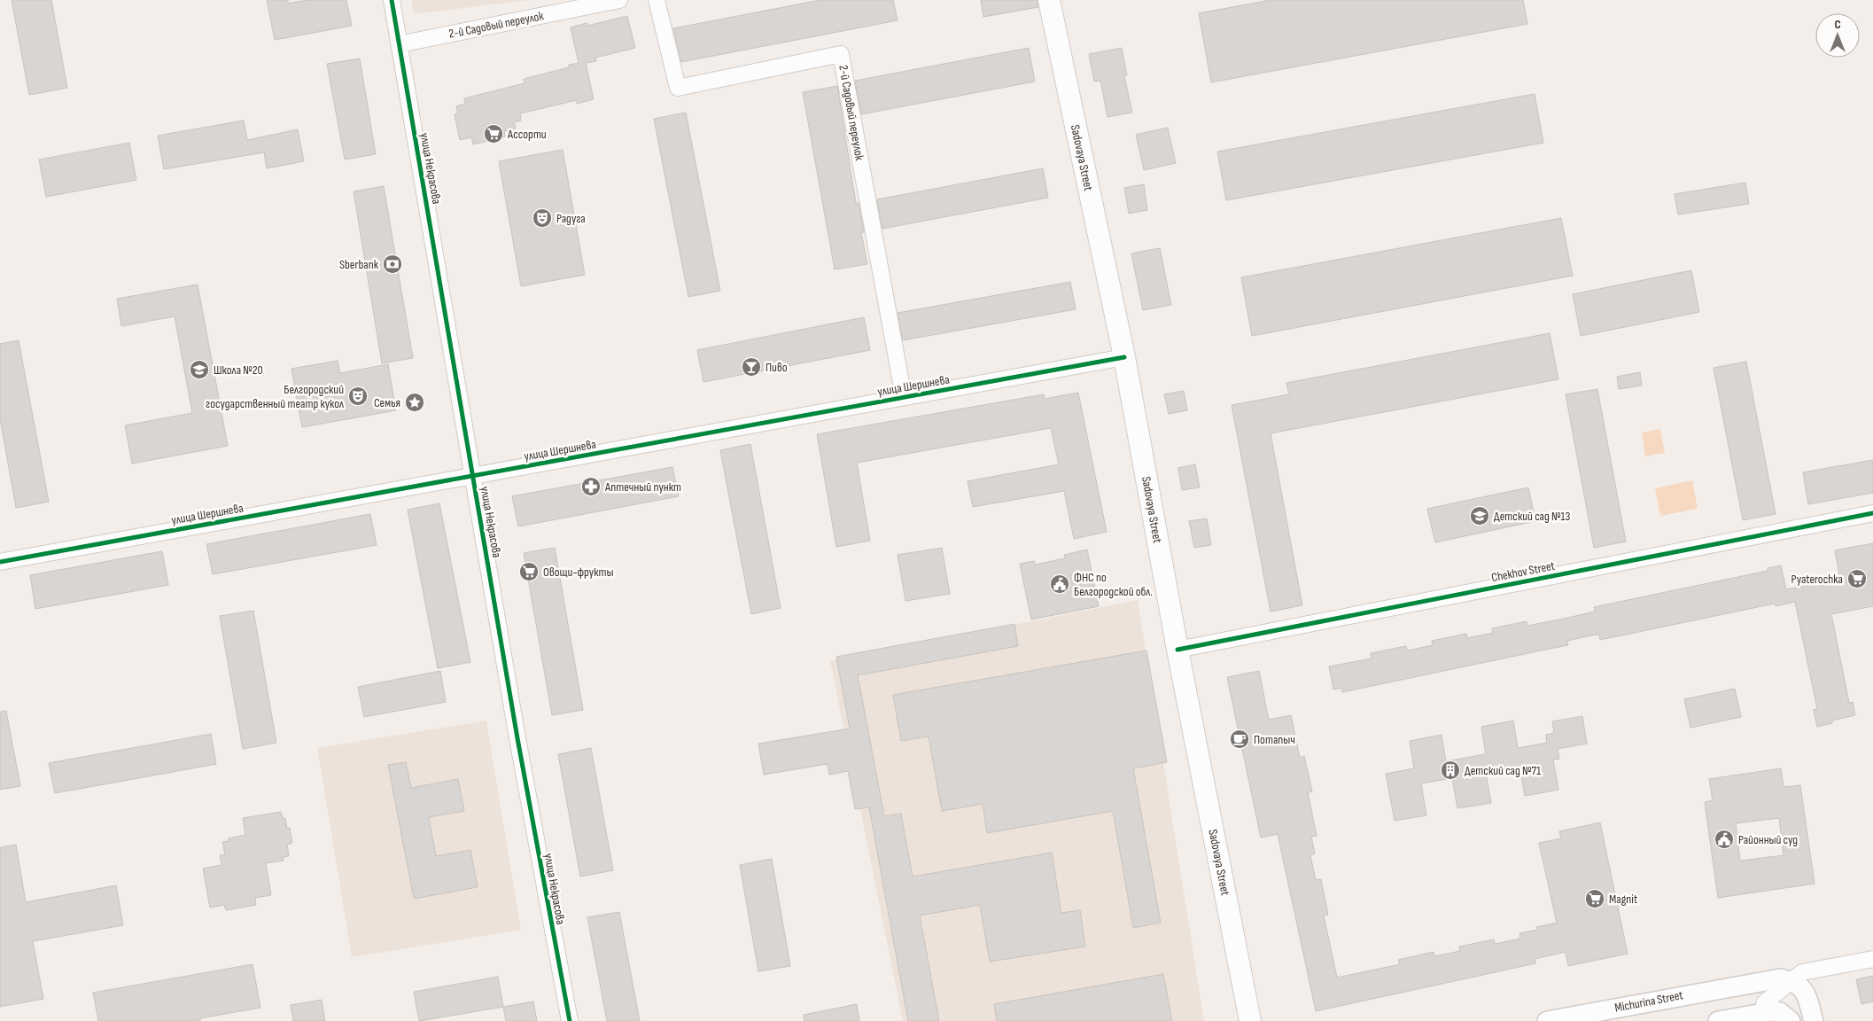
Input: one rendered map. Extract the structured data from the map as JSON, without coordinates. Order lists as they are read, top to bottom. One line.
{"streets":{"main road":["Sadovaya Street"],"street":["2-й Садовый переулок","улица Некрасова","улица Шершнева","Chekhov Street","Michurina Street"]},"crossings":[["2-й Садовый переулок","улица Некрасова"],["2-й Садовый переулок","улица Шершнева"],["Sadovaya Street","улица Шершнева"],["Sadovaya Street","Chekhov Street"],["улица Некрасова","улица Шершнева"]],"places":{"supermarket":["Ассорти","Овощи-фрукты","Pyaterochka","Magnit"],"theatre":["Радуга","Белгородский государственный театр кукол"],"bank":["Sberbank"],"bar":["Пиво"],"school or university":["Школа №20","Детский сад №13"],"place":["Семья"],"pharmacy":["Аптечный пункт"],"public building":["ФНС по Белгородской обл.","Районный суд"],"cafe":["Потапыч"],"building":["Детский сад №71"]},"north":"top"}
